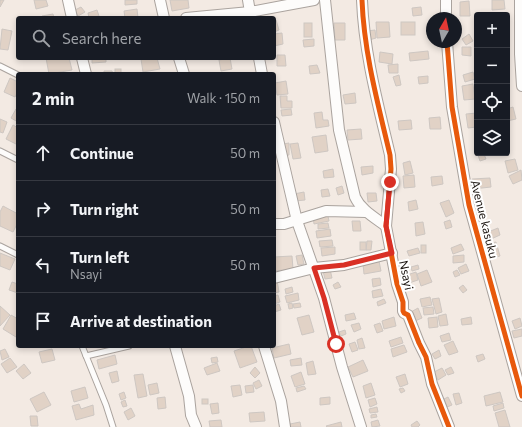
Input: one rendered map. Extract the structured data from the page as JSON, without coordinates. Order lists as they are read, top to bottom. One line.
{"streets":{"street":["Avenue kasuku","Nsayi"]},"north":"top","page":{"map_buttons":["+","−"],"search":"Search here","heading":["2 min","Walk · 150 m"],"list":[["Continue","50 m"],["Turn right","50 m"],["Turn left","Nsayi","50 m"],"Arrive at destination"]}}
